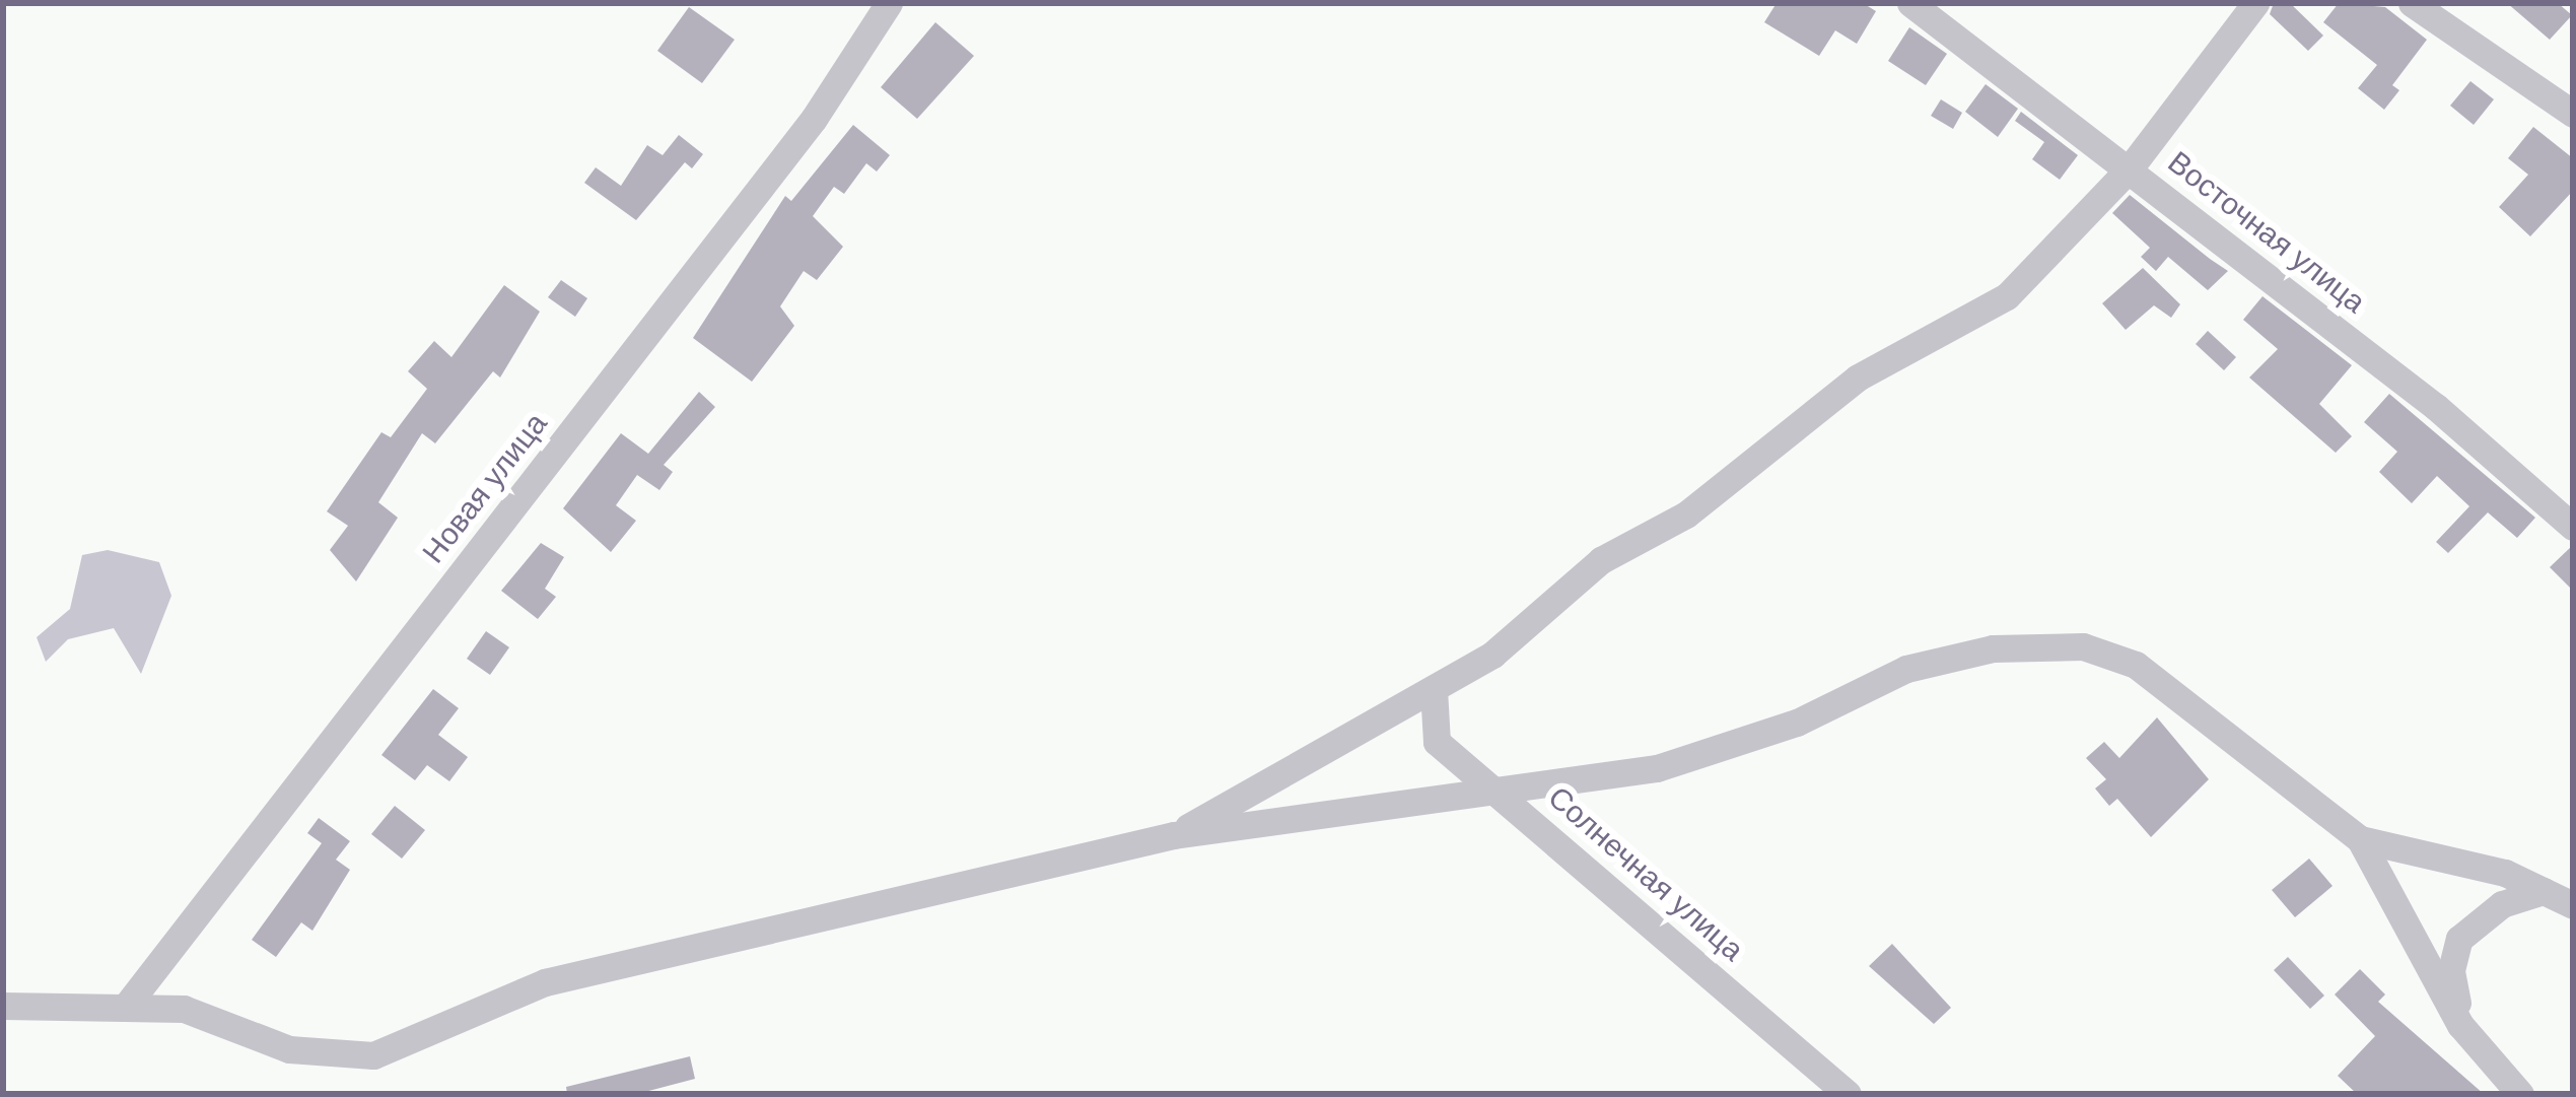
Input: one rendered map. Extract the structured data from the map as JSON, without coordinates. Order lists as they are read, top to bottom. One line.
{"streets":{"street":["Восточная улица","Новая улица","Солнечная улица"]}}
